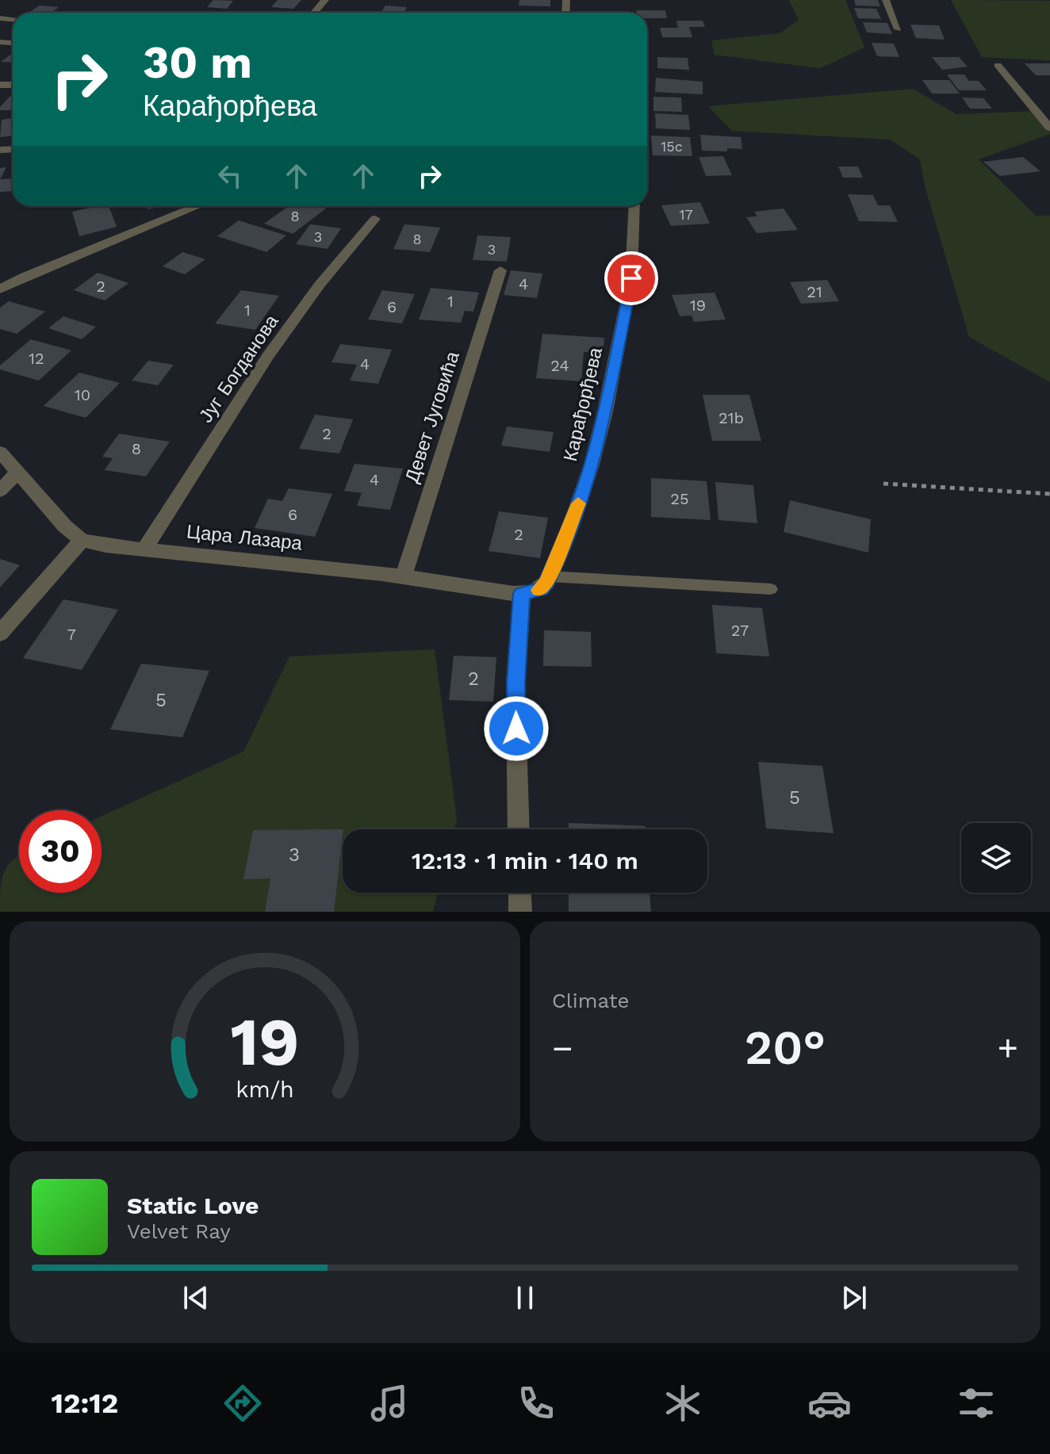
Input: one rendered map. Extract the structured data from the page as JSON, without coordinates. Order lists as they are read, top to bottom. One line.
{"streets":{"street":["Југ Богданова","Карађорђева","Девет Југовића","Цара Лазара"]},"crossings":[["Југ Богданова","Цара Лазара"],["Девет Југовића","Цара Лазара"]],"house_numbers":["15c","17","8","3","8","3","4","2","21","1","19","6","1","12","4","24","10","21b","2","8","4","25","6","2","27","7","2","5","5","3"],"page":{"turn":["30 m","Карађорђева"],"limit":"30","trip":"12:13 · 1 min · 140 m","tile":"Climate","heat":["−","20°","+"],"song":["Static Love","Velvet Ray"],"tabs":"12:12","gauge":["19","km/h"]}}
